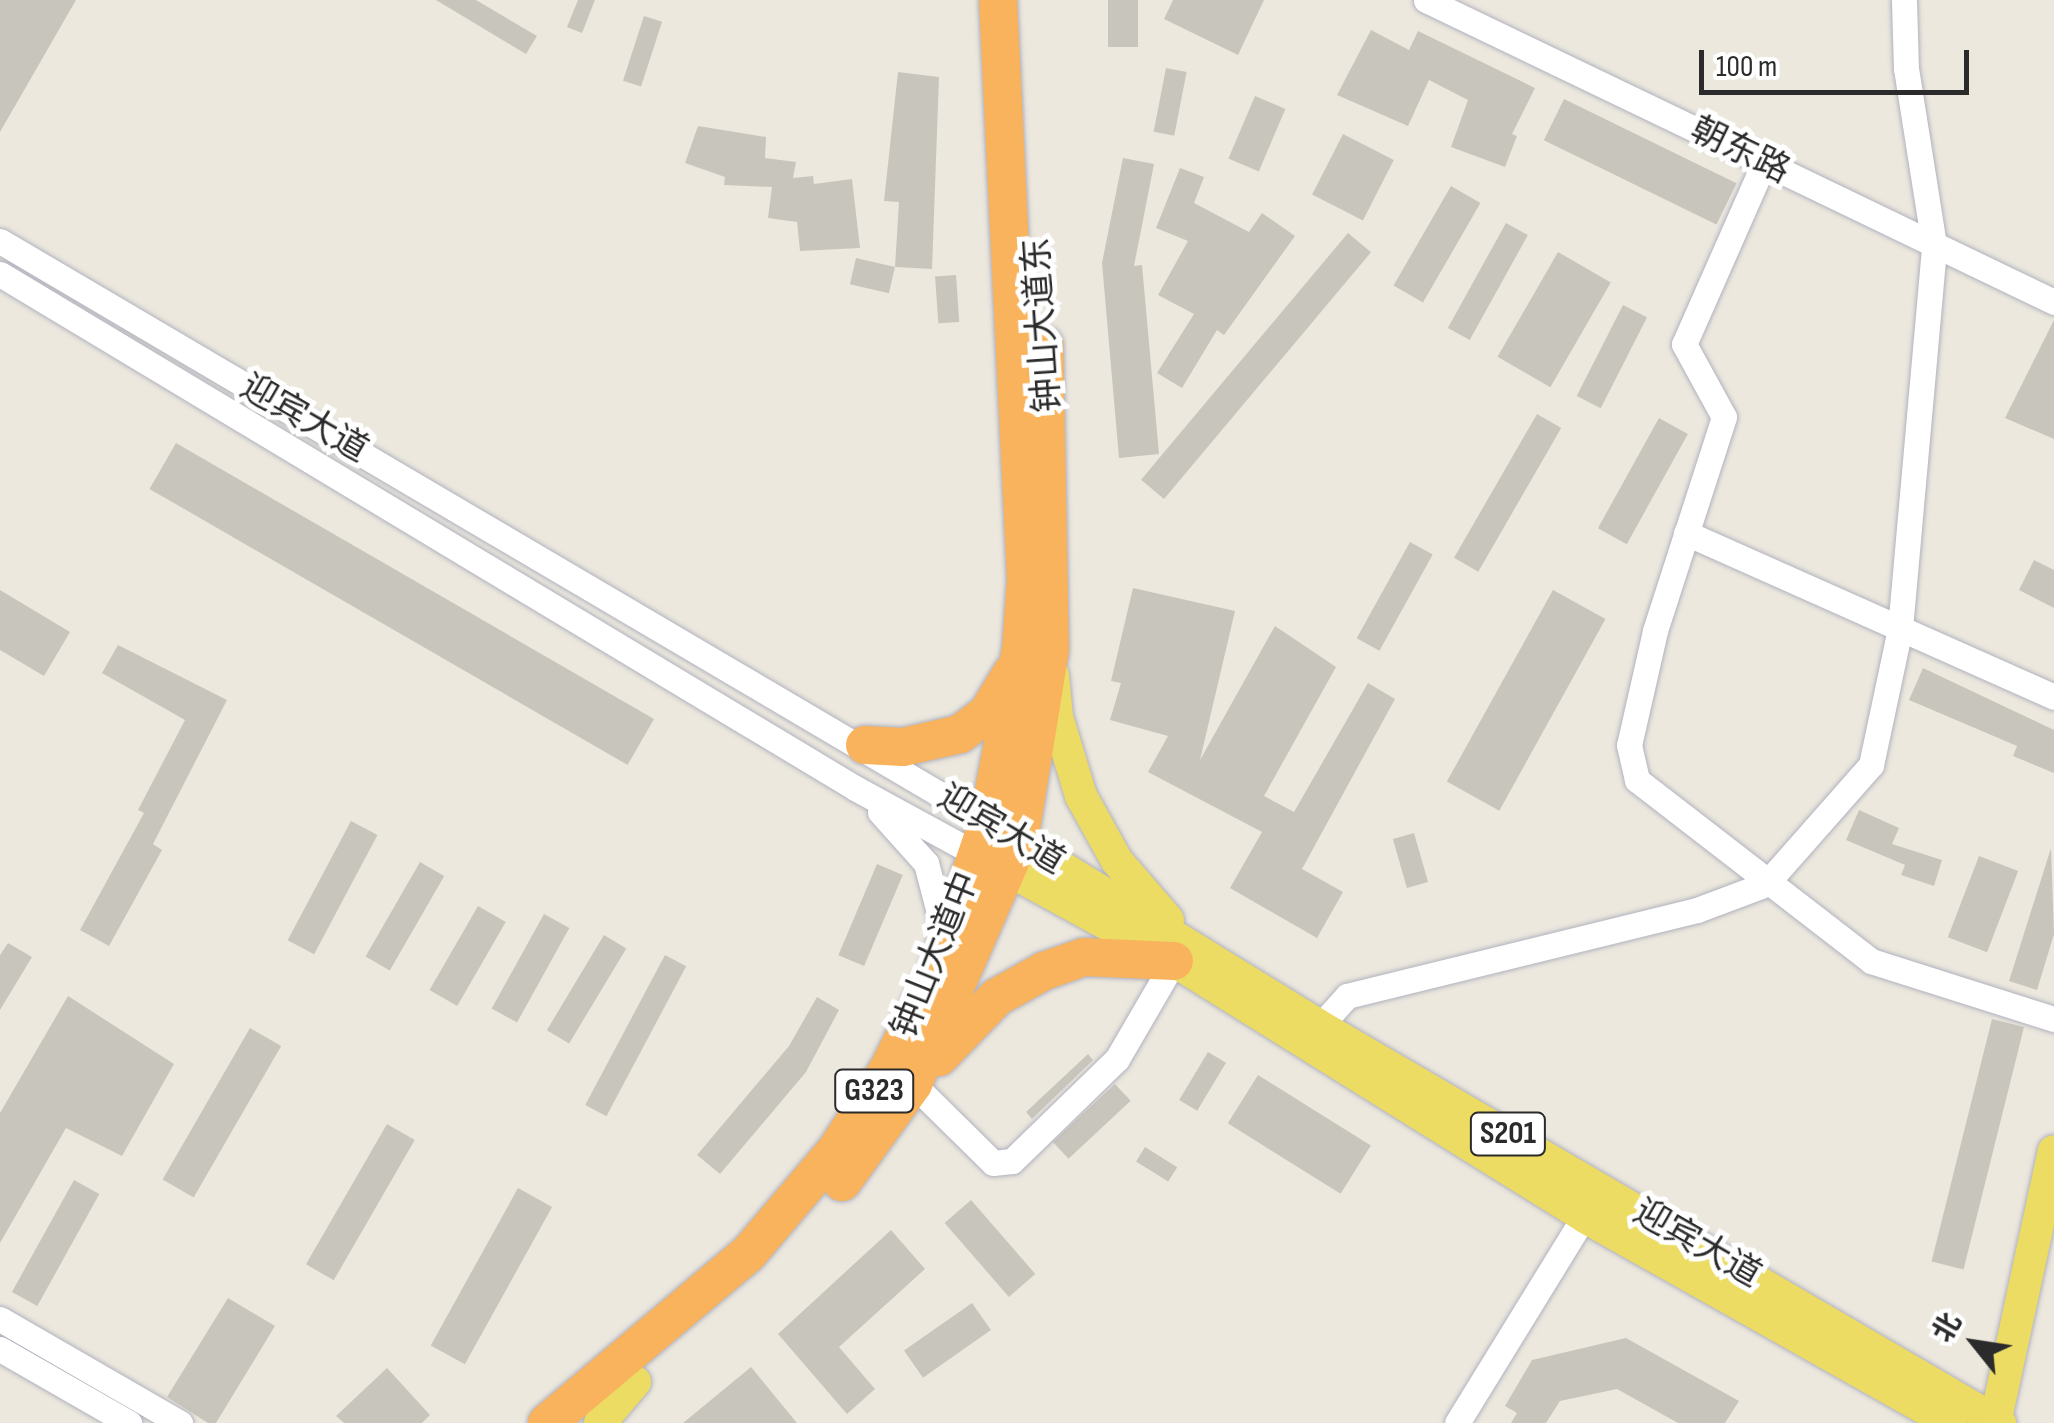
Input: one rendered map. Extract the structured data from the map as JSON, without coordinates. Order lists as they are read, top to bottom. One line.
{"streets":{"highway":["钟山大道东","钟山大道中","G323"],"main road":["迎宾大道","S201"],"street":["朝东路"]},"crossings":[["钟山大道东","钟山大道中"],["迎宾大道","钟山大道中"]],"scale_bar":"100 m","north":"top left"}
